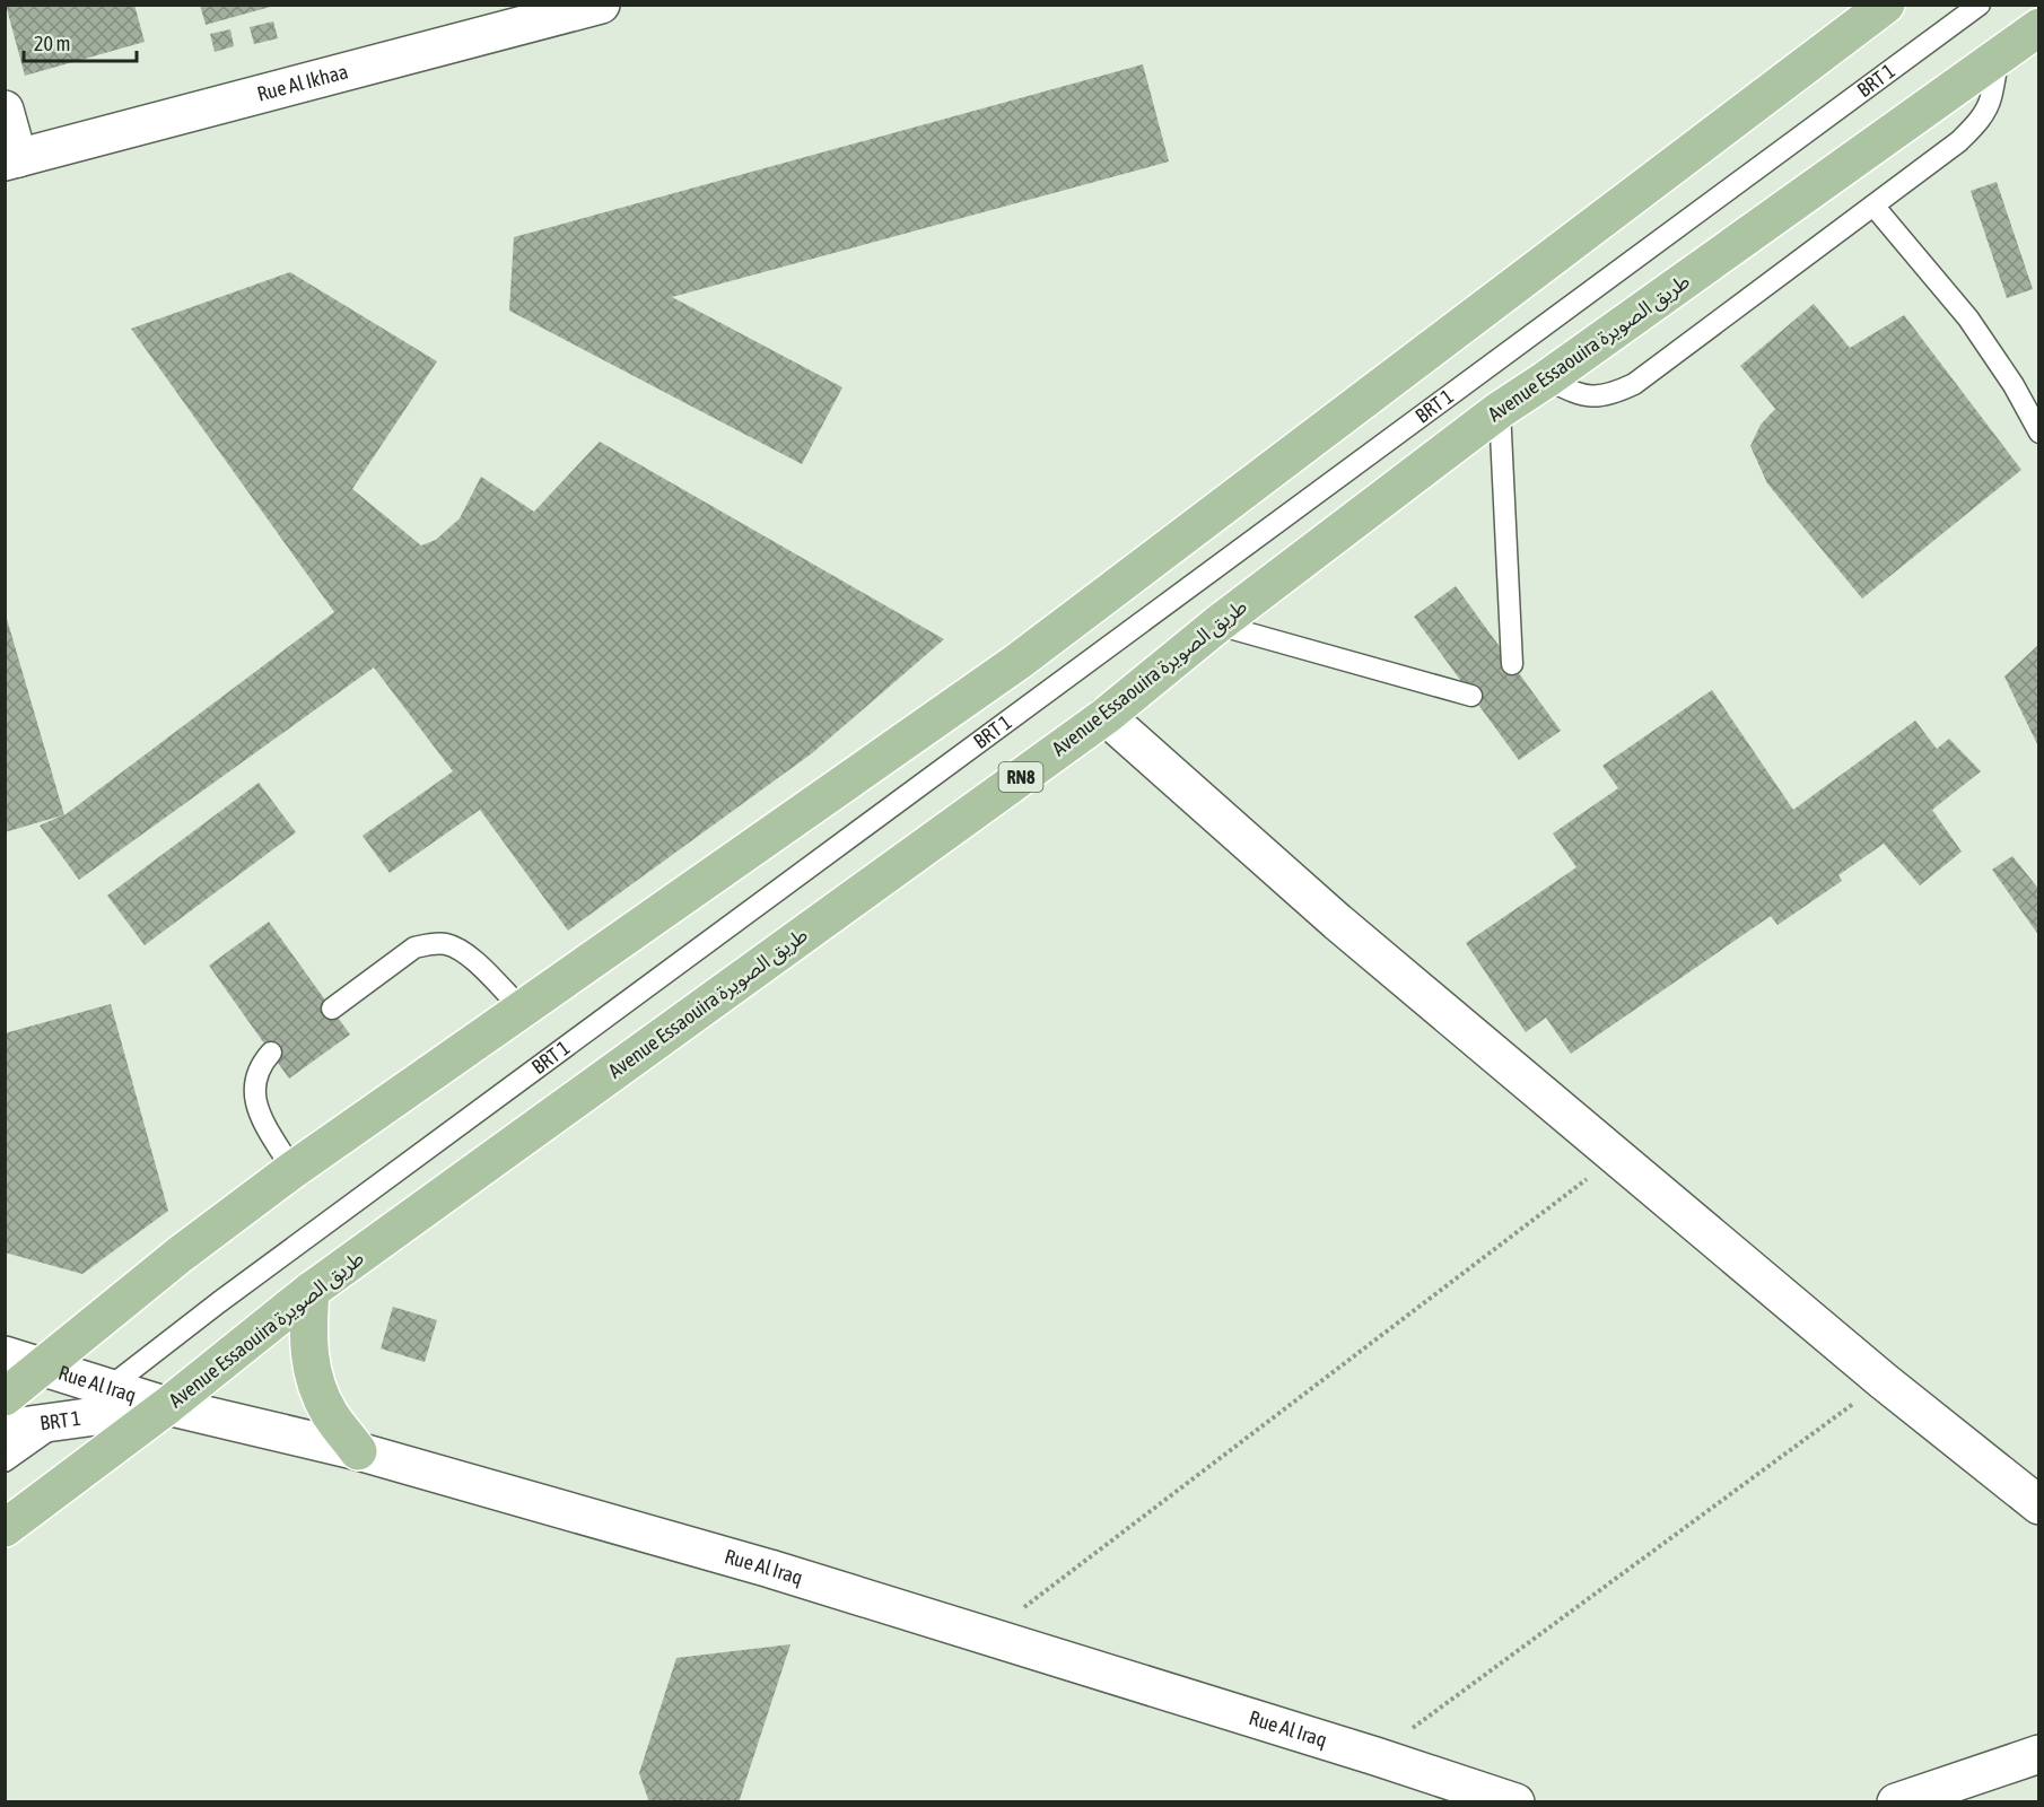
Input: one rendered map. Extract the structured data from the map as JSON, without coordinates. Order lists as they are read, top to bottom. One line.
{"streets":{"main road":["Avenue Essaouira طريق الصويرة","RN8"],"street":["Rue Al Ikhaa","Rue Al Iraq"],"lane":["BRT 1"]},"crossings":[["BRT 1","Rue Al Iraq"],["Avenue Essaouira طريق الصويرة","Rue Al Iraq"]],"scale_bar":"20 m"}
